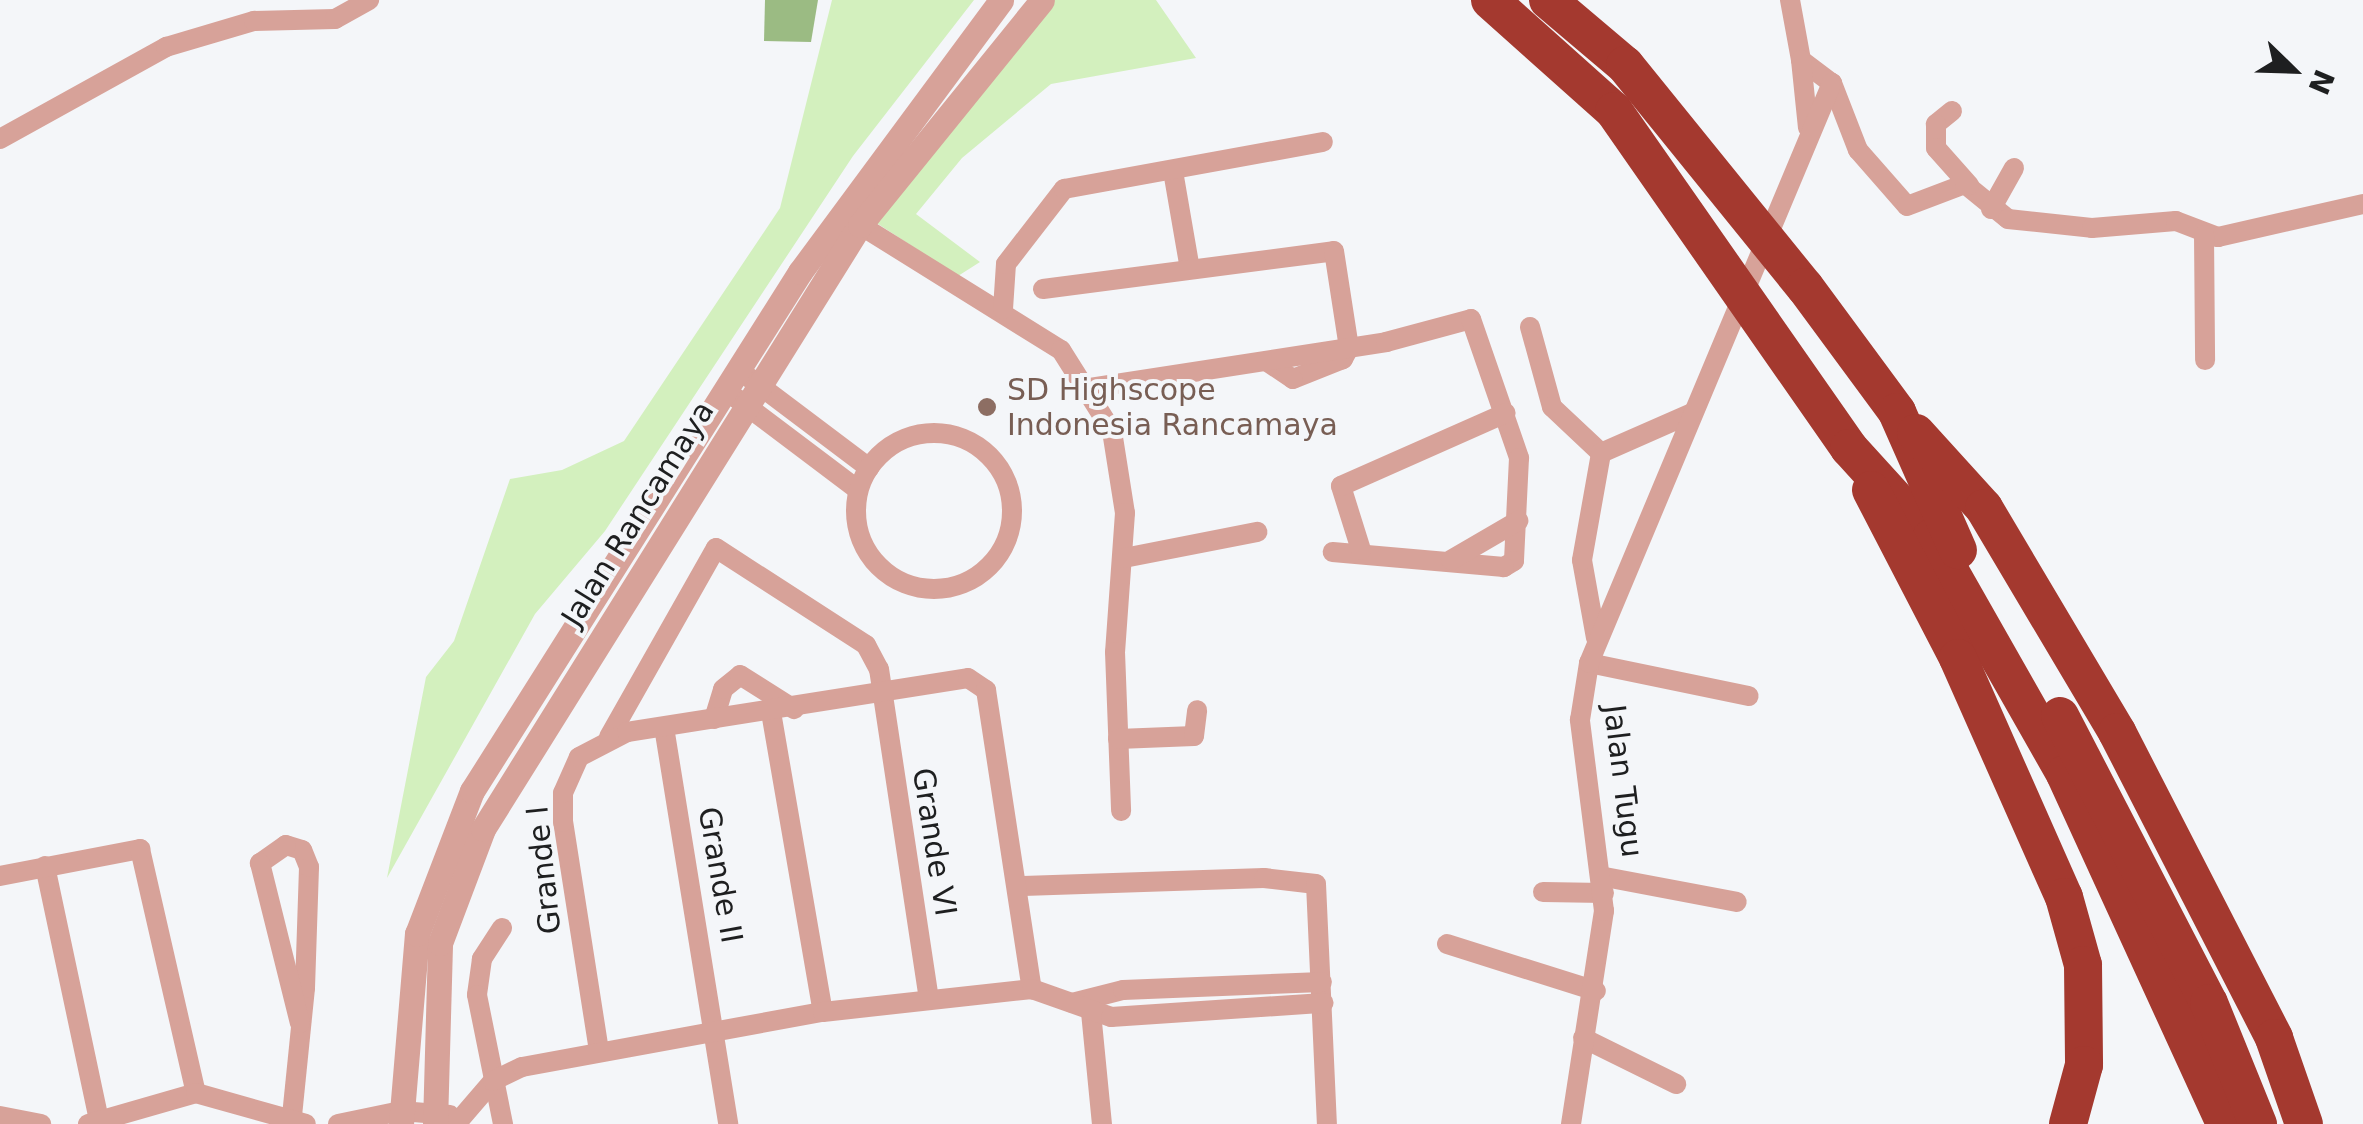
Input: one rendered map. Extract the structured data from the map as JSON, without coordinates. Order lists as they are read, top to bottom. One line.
{"streets":{"street":["Jalan Rancamaya","Jalan Tugu","Grande VI","Grande I","Grande II"]},"crossings":[["Grande VI","Grande I"]],"places":["SD Highscope Indonesia Rancamaya"],"north":"bottom right"}
